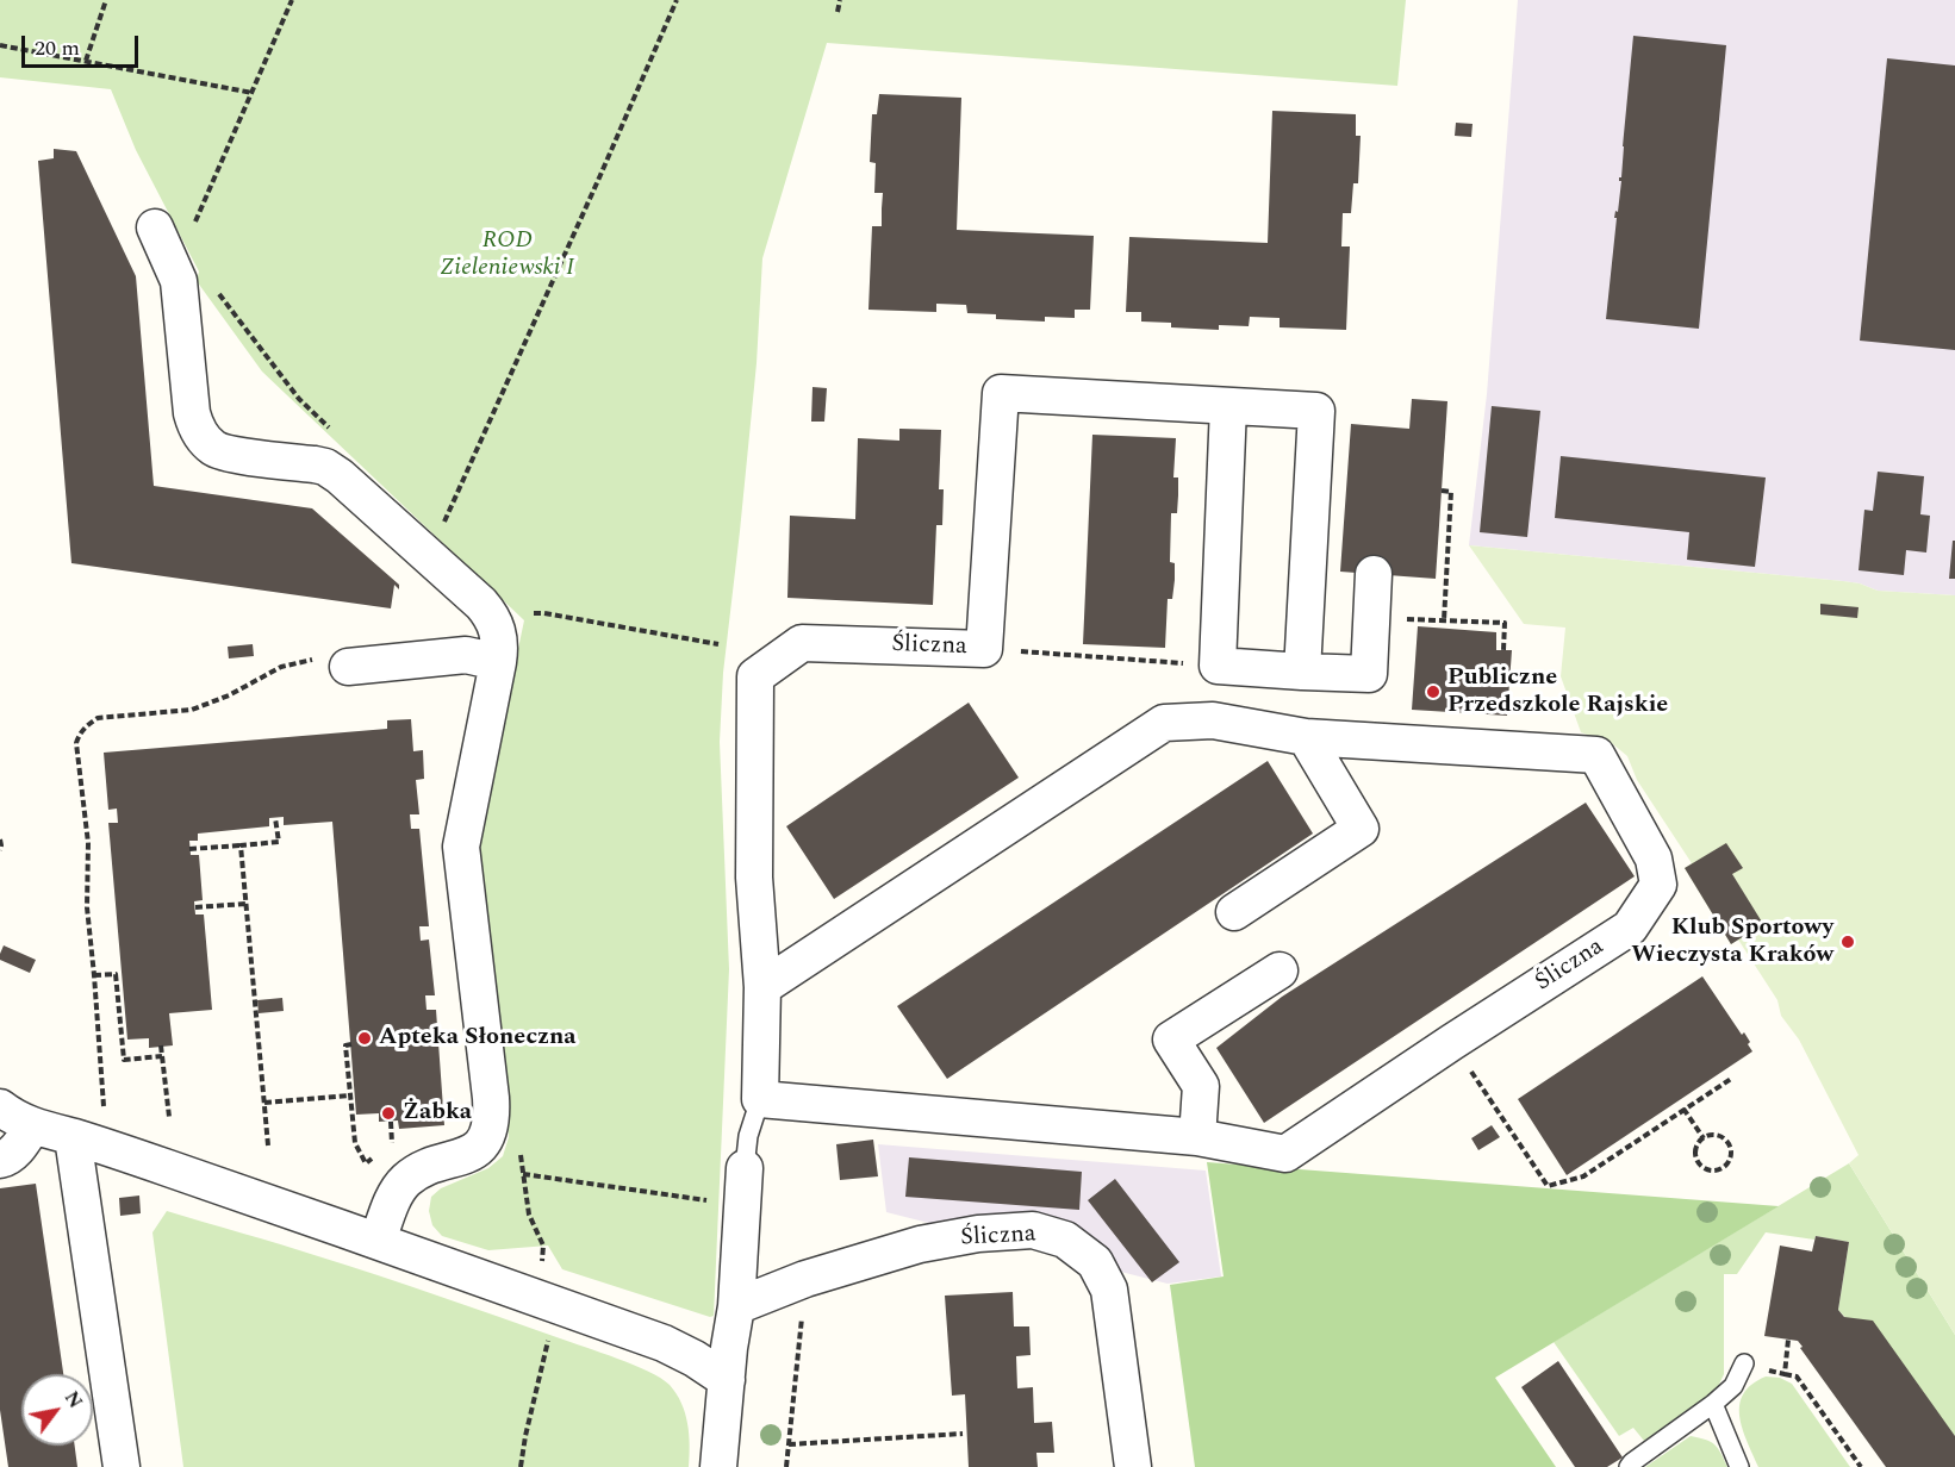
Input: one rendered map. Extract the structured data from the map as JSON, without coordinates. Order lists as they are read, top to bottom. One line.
{"streets":{"street":["Śliczna"]},"parks":["ROD Zieleniewski I"],"places":["Publiczne Przedszkole Rajskie","Klub Sportowy Wieczysta Kraków","Apteka Słoneczna","Żabka"],"scale_bar":"20 m","north":"top right"}
